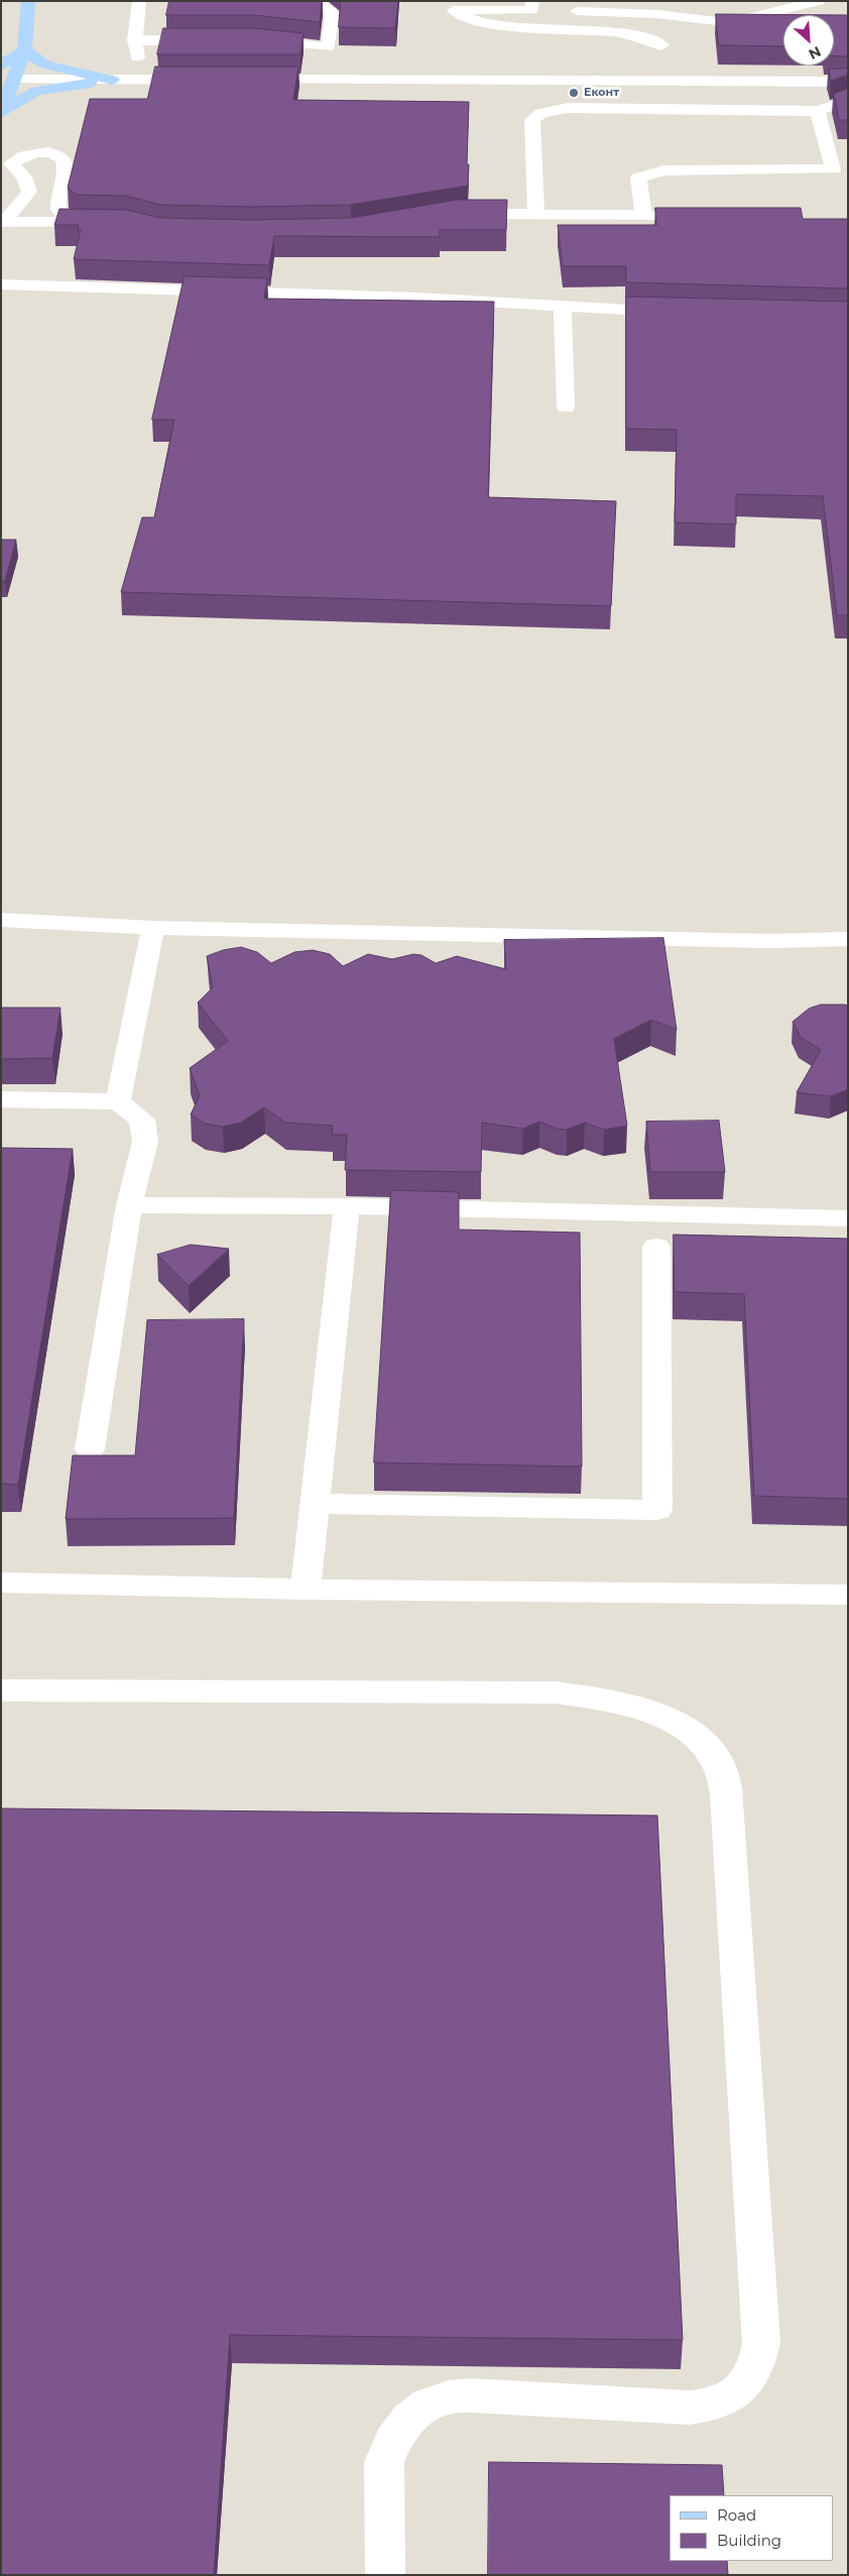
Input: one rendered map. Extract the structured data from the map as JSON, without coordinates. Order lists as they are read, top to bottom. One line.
{"places":["Еконт"],"legend":["Road","Building"],"north":"bottom right"}
